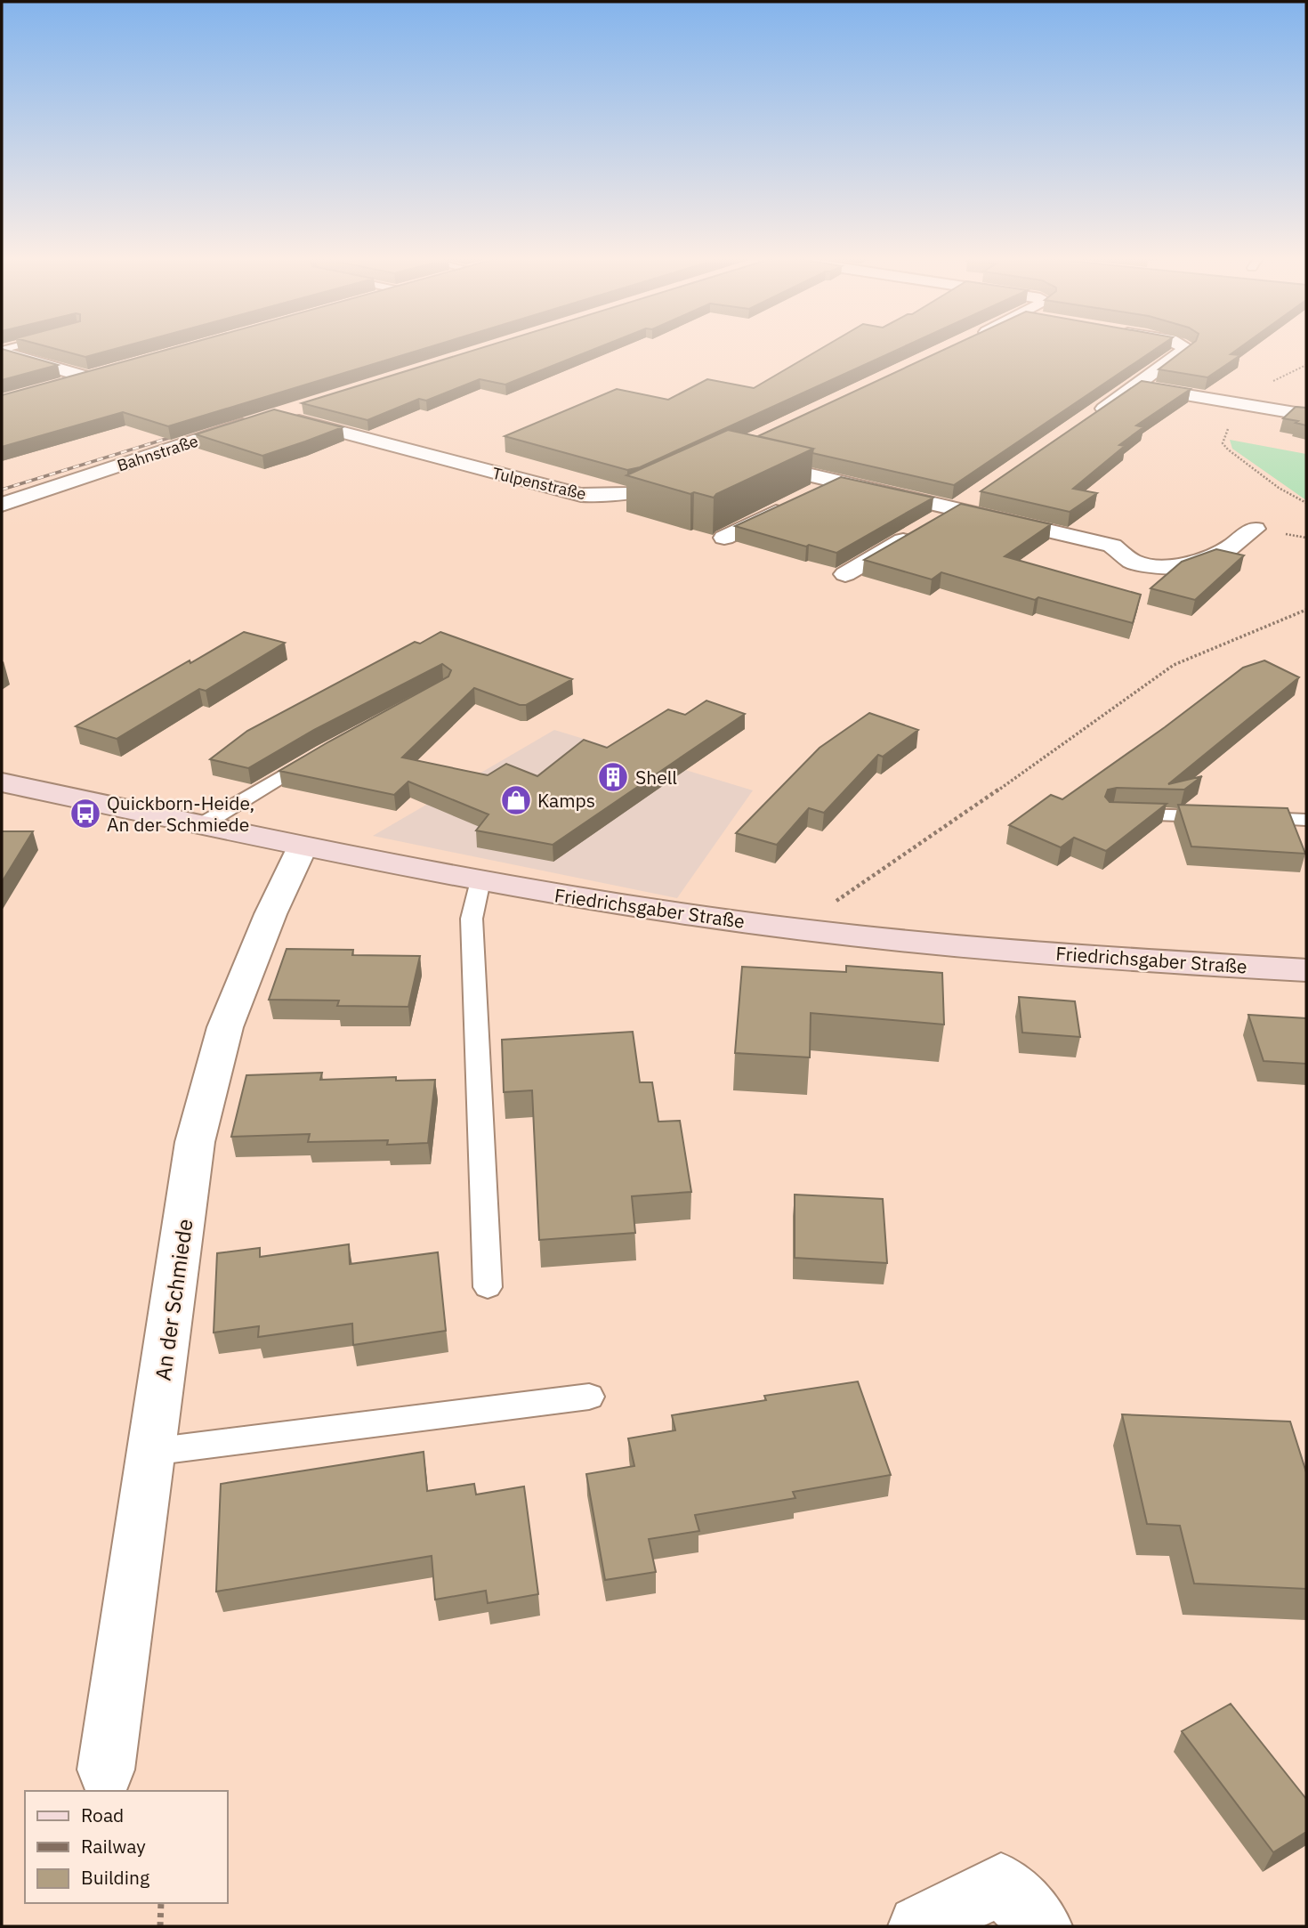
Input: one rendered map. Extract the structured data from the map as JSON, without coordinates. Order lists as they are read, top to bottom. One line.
{"streets":{"main road":["Friedrichsgaber Straße"],"street":["Bahnstraße","Tulpenstraße","An der Schmiede"]},"crossings":[["Bahnstraße","Tulpenstraße"],["Friedrichsgaber Straße","An der Schmiede"]],"places":{"building":["Shell"],"shop":["Kamps"],"bus stop":["Quickborn-Heide, An der Schmiede"]},"legend":["Road","Railway","Building"]}
